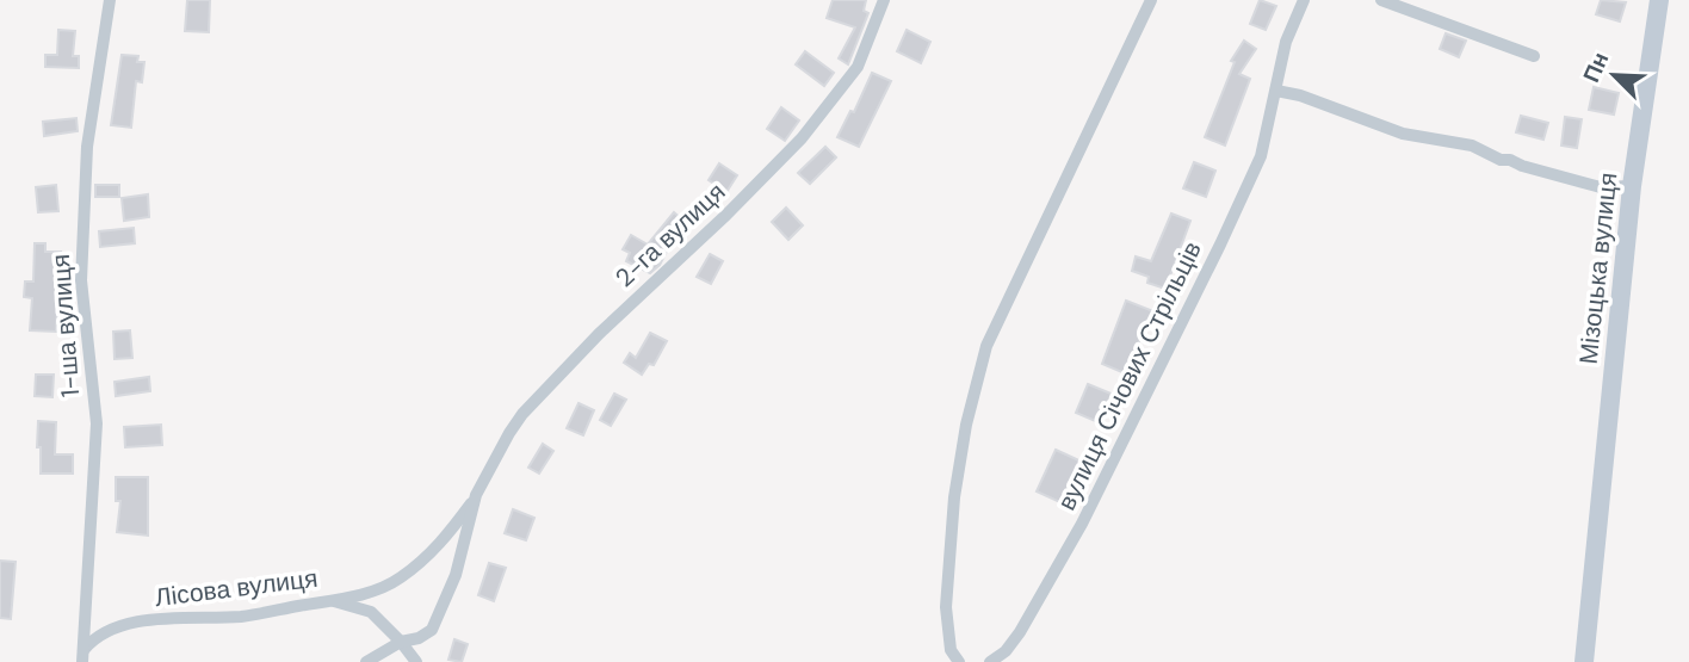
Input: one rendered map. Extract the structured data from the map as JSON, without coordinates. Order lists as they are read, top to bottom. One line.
{"streets":{"main road":["Мізоцька вулиця"],"street":["2-га вулиця","1-ша вулиця","вулиця Січових Стрільців","Лісова вулиця"]},"crossings":[["2-га вулиця","Лісова вулиця"],["1-ша вулиця","Лісова вулиця"]],"north":"top left"}
